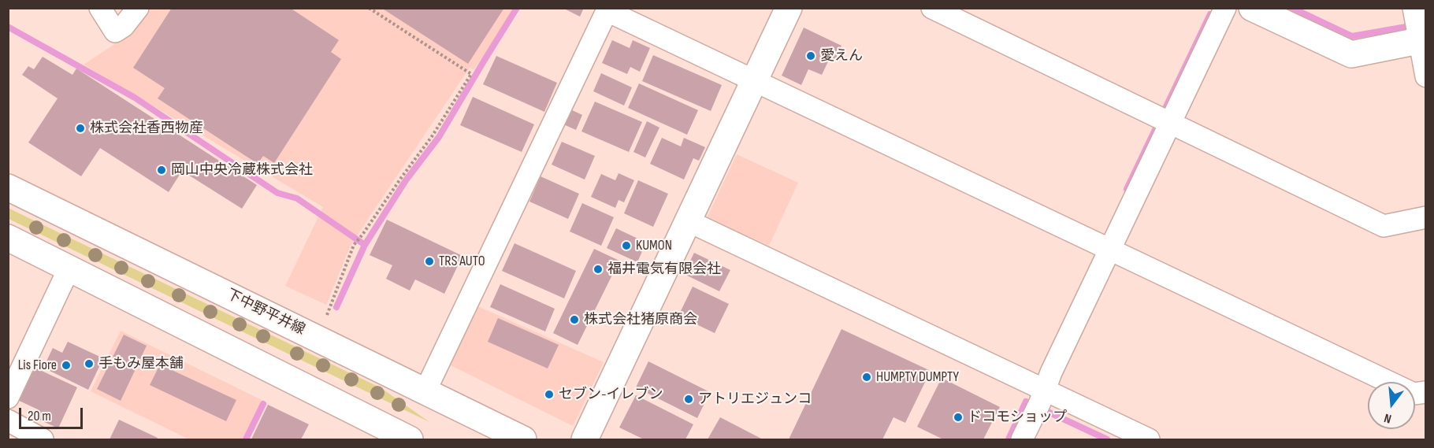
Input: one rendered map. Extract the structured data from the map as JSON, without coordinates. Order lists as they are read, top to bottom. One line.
{"streets":{"street":["下中野平井線"]},"places":["愛えん","株式会社香西物産","岡山中央冷蔵株式会社","KUMON","TRS AUTO","福井電気有限会社","株式会社猪原商会","手もみ屋本舗","Lis Fiore","HUMPTY DUMPTY","セブン-イレブン","アトリエジュンコ","ドコモショップ"],"scale_bar":"20 m","north":"bottom"}
